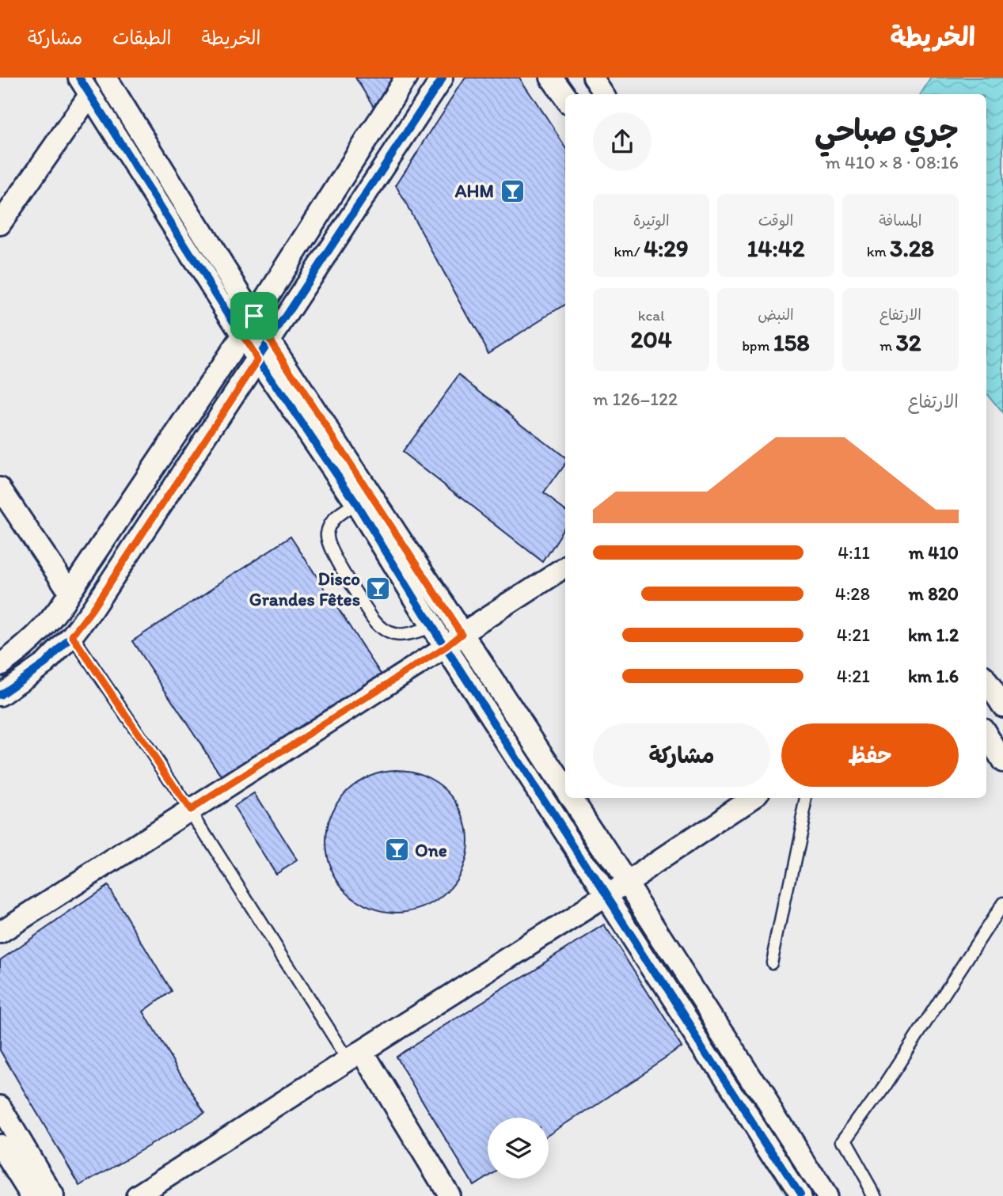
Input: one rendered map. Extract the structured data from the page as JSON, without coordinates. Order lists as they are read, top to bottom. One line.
{"places":{"bar":["AHM","Disco Grandes Fêtes","One"]},"page":{"header":"الخريطة","nav":["الخريطة","الطبقات","مشاركة"],"heading":["جري صباحي","08:16 · 8 × 410 m"],"stats":[["المسافة","3.28 km"],["الوقت","14:42"],["الوتيرة","4:29 /km"],["الارتفاع","32 m"],["النبض","158 bpm"],["kcal","204"]],"chart":["الارتفاع","122–126 m"],"list":[{"name":"410 m","note":"4:11"},{"name":"820 m","note":"4:28"},{"name":"1.2 km","note":"4:21"},{"name":"1.6 km","note":"4:21"}],"buttons":["حفظ","مشاركة"]}}
